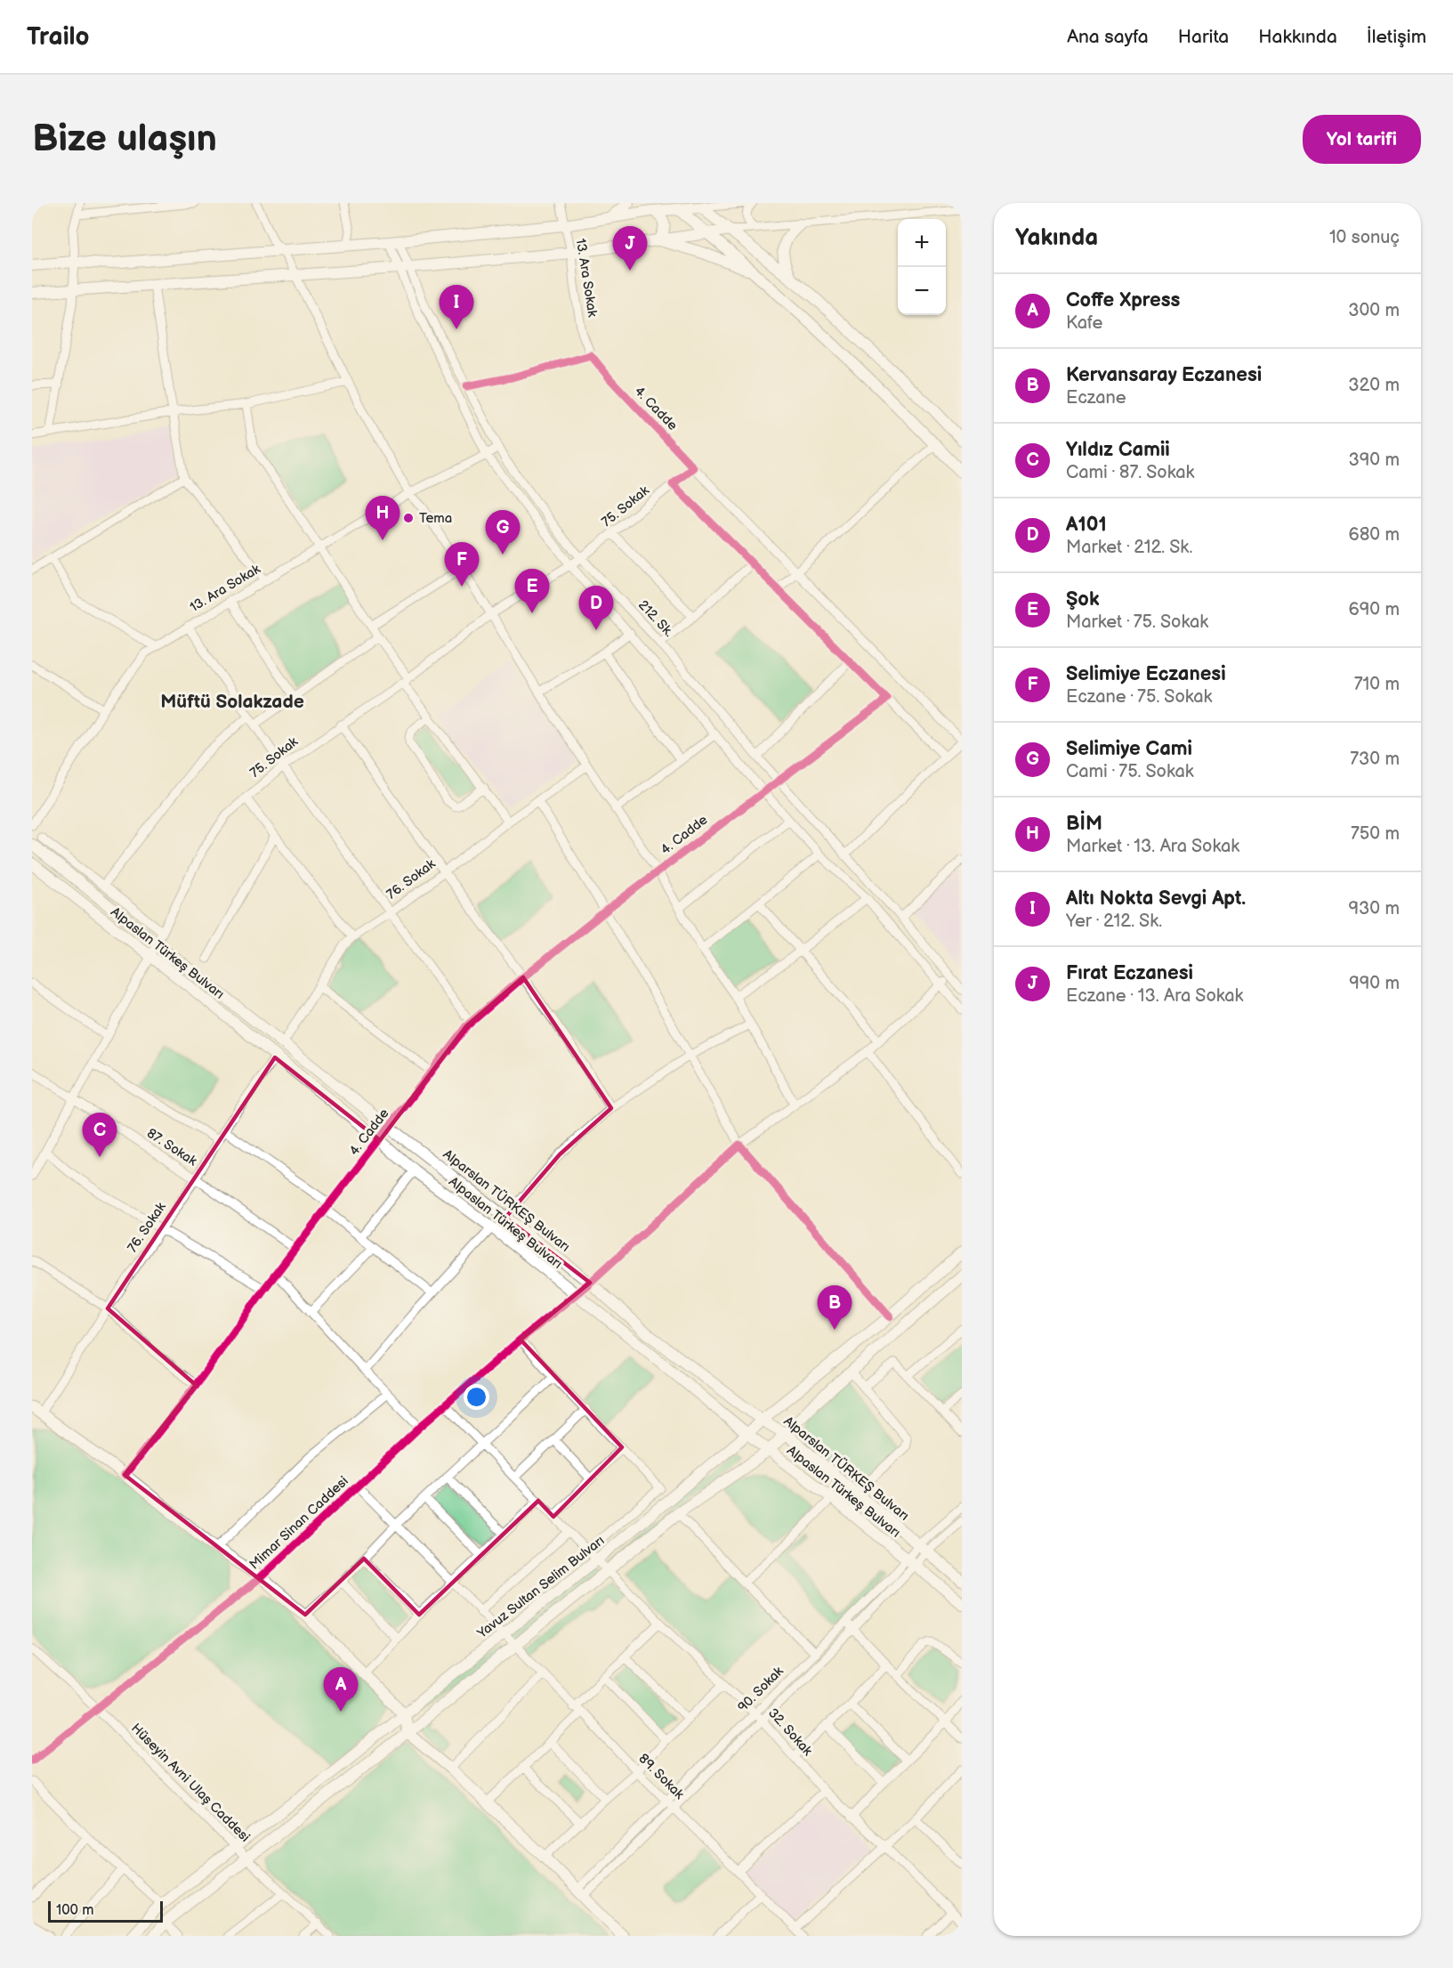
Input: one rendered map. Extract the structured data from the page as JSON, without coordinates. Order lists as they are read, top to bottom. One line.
{"streets":{"main road":["Alpaslan Türkeş Bulvarı","Alparslan TÜRKEŞ Bulvarı","Yavuz Sultan Selim Bulvarı"],"street":["13. Ara Sokak","4. Cadde","75. Sokak","212. Sk.","76. Sokak","87. Sokak","Mimar Sinan Caddesi","90. Sokak","32. Sokak","89. Sokak","Hüseyin Avni Ulaş Caddesi"]},"crossings":[["13. Ara Sokak","4. Cadde"],["13. Ara Sokak","212. Sk."],["4. Cadde","212. Sk."],["4. Cadde","Alpaslan Türkeş Bulvarı"],["4. Cadde","87. Sokak"],["4. Cadde","Alparslan TÜRKEŞ Bulvarı"],["75. Sokak","212. Sk."],["75. Sokak","Alpaslan Türkeş Bulvarı"],["75. Sokak","87. Sokak"],["75. Sokak","Alparslan TÜRKEŞ Bulvarı"],["212. Sk.","Mimar Sinan Caddesi"],["76. Sokak","Alpaslan Türkeş Bulvarı"],["76. Sokak","87. Sokak"],["76. Sokak","Alparslan TÜRKEŞ Bulvarı"],["Alpaslan Türkeş Bulvarı","Mimar Sinan Caddesi"],["Alpaslan Türkeş Bulvarı","Yavuz Sultan Selim Bulvarı"],["Alpaslan Türkeş Bulvarı","90. Sokak"],["Alparslan TÜRKEŞ Bulvarı","Mimar Sinan Caddesi"],["Alparslan TÜRKEŞ Bulvarı","Yavuz Sultan Selim Bulvarı"],["Alparslan TÜRKEŞ Bulvarı","90. Sokak"],["Mimar Sinan Caddesi","32. Sokak"],["Mimar Sinan Caddesi","89. Sokak"],["Mimar Sinan Caddesi","Hüseyin Avni Ulaş Caddesi"],["Yavuz Sultan Selim Bulvarı","32. Sokak"],["Yavuz Sultan Selim Bulvarı","89. Sokak"],["Yavuz Sultan Selim Bulvarı","Hüseyin Avni Ulaş Caddesi"],["90. Sokak","32. Sokak"],["90. Sokak","89. Sokak"]],"districts":["Müftü Solakzade"],"places":["Tema"],"scale_bar":"100 m","page":{"header":"Trailo","nav":["Ana sayfa","Harita","Hakkında","İletişim"],"buttons":"Yol tarifi","title":"Bize ulaşın","heading":["Yakında","10 sonuç"],"map_buttons":["+","−"],"pins":["J","I","H","G","F","E","D","C","B","A"],"list":[{"mark":"A","name":"Coffe Xpress","note":"Kafe","value":"300 m"},{"mark":"B","name":"Kervansaray Eczanesi","note":"Eczane","value":"320 m"},{"mark":"C","name":"Yıldız Camii","note":"Cami · 87. Sokak","value":"390 m"},{"mark":"D","name":"A101","note":"Market · 212. Sk.","value":"680 m"},{"mark":"E","name":"Şok","note":"Market · 75. Sokak","value":"690 m"},{"mark":"F","name":"Selimiye Eczanesi","note":"Eczane · 75. Sokak","value":"710 m"},{"mark":"G","name":"Selimiye Cami","note":"Cami · 75. Sokak","value":"730 m"},{"mark":"H","name":"BİM","note":"Market · 13. Ara Sokak","value":"750 m"},{"mark":"I","name":"Altı Nokta Sevgi Apt.","note":"Yer · 212. Sk.","value":"930 m"},{"mark":"J","name":"Fırat Eczanesi","note":"Eczane · 13. Ara Sokak","value":"990 m"}],"scale":"100 m"}}
